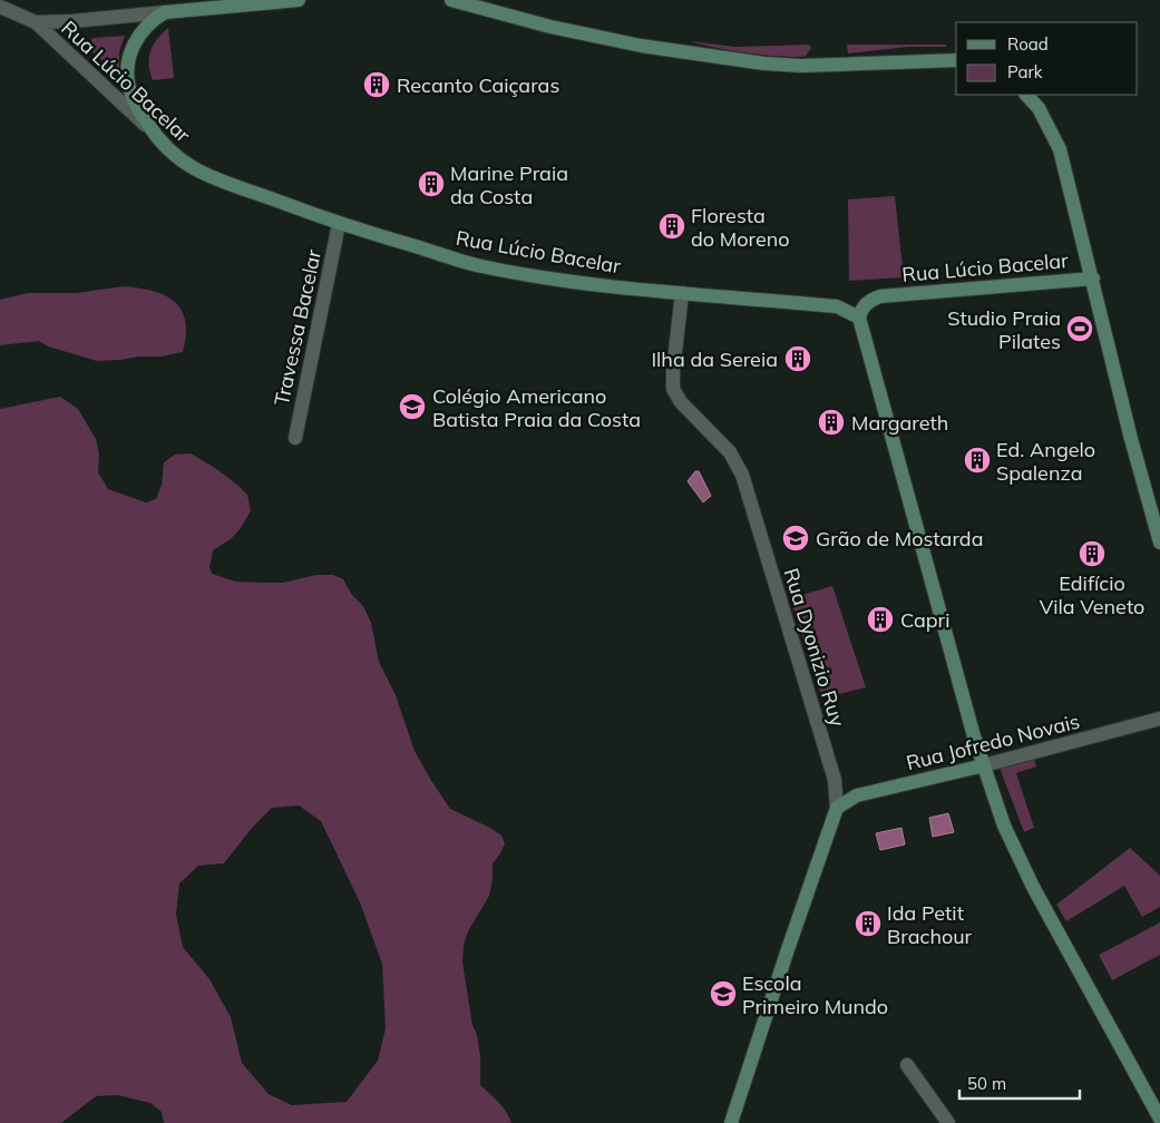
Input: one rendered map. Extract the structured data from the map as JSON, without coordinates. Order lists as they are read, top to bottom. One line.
{"streets":{"street":["Rua Lúcio Bacelar","Travessa Bacelar","Rua Dyonizio Ruy","Rua Jofredo Novais"]},"crossings":[["Rua Lúcio Bacelar","Travessa Bacelar"],["Rua Lúcio Bacelar","Rua Dyonizio Ruy"],["Rua Dyonizio Ruy","Rua Jofredo Novais"]],"places":{"building":["Recanto Caiçaras","Marine Praia da Costa","Floresta do Moreno","Ilha da Sereia","Margareth","Ed. Angelo Spalenza","Edifício Vila Veneto","Capri","Ida Petit Brachour"],"sports":["Studio Praia Pilates"],"school or university":["Colégio Americano Batista Praia da Costa","Grão de Mostarda","Escola Primeiro Mundo"]},"legend":["Road","Park"],"scale_bar":"50 m"}
